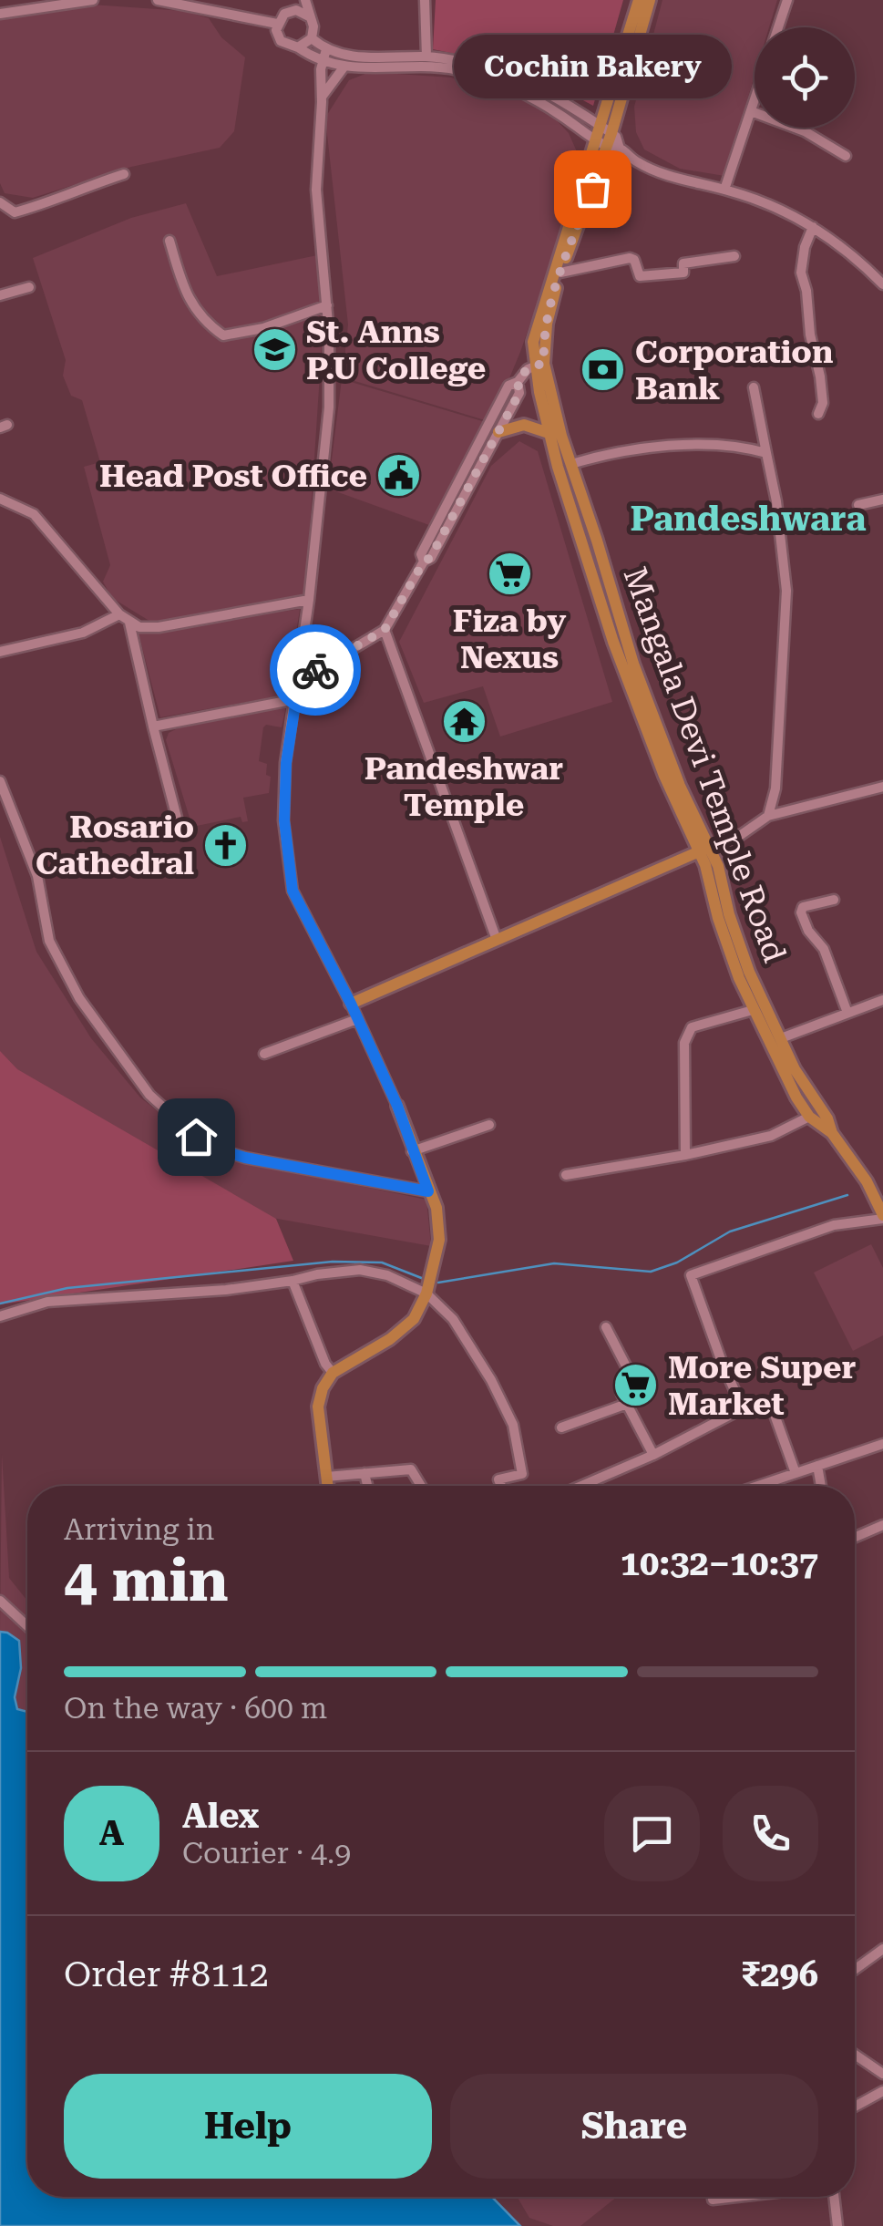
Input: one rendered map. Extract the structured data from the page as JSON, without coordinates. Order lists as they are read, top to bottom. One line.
{"streets":{"main road":["Mangala Devi Temple Road"]},"districts":["Pandeshwara"],"places":{"other":["Cochin Bakery"],"school or university":["St. Anns P.U College"],"bank":["Corporation Bank"],"public building":["Head Post Office"],"supermarket":["Fiza by Nexus","More Super Market"],"temple":["Pandeshwar Temple"],"church":["Rosario Cathedral"]},"page":{"bubble":"Cochin Bakery","heading":["4 min","Arriving in","10:32–10:37"],"panel":["Alex","Courier · 4.9","Order #8112","₹296"],"bar":"On the way · 600 m","round":"A","buttons":["Help","Share"]}}
